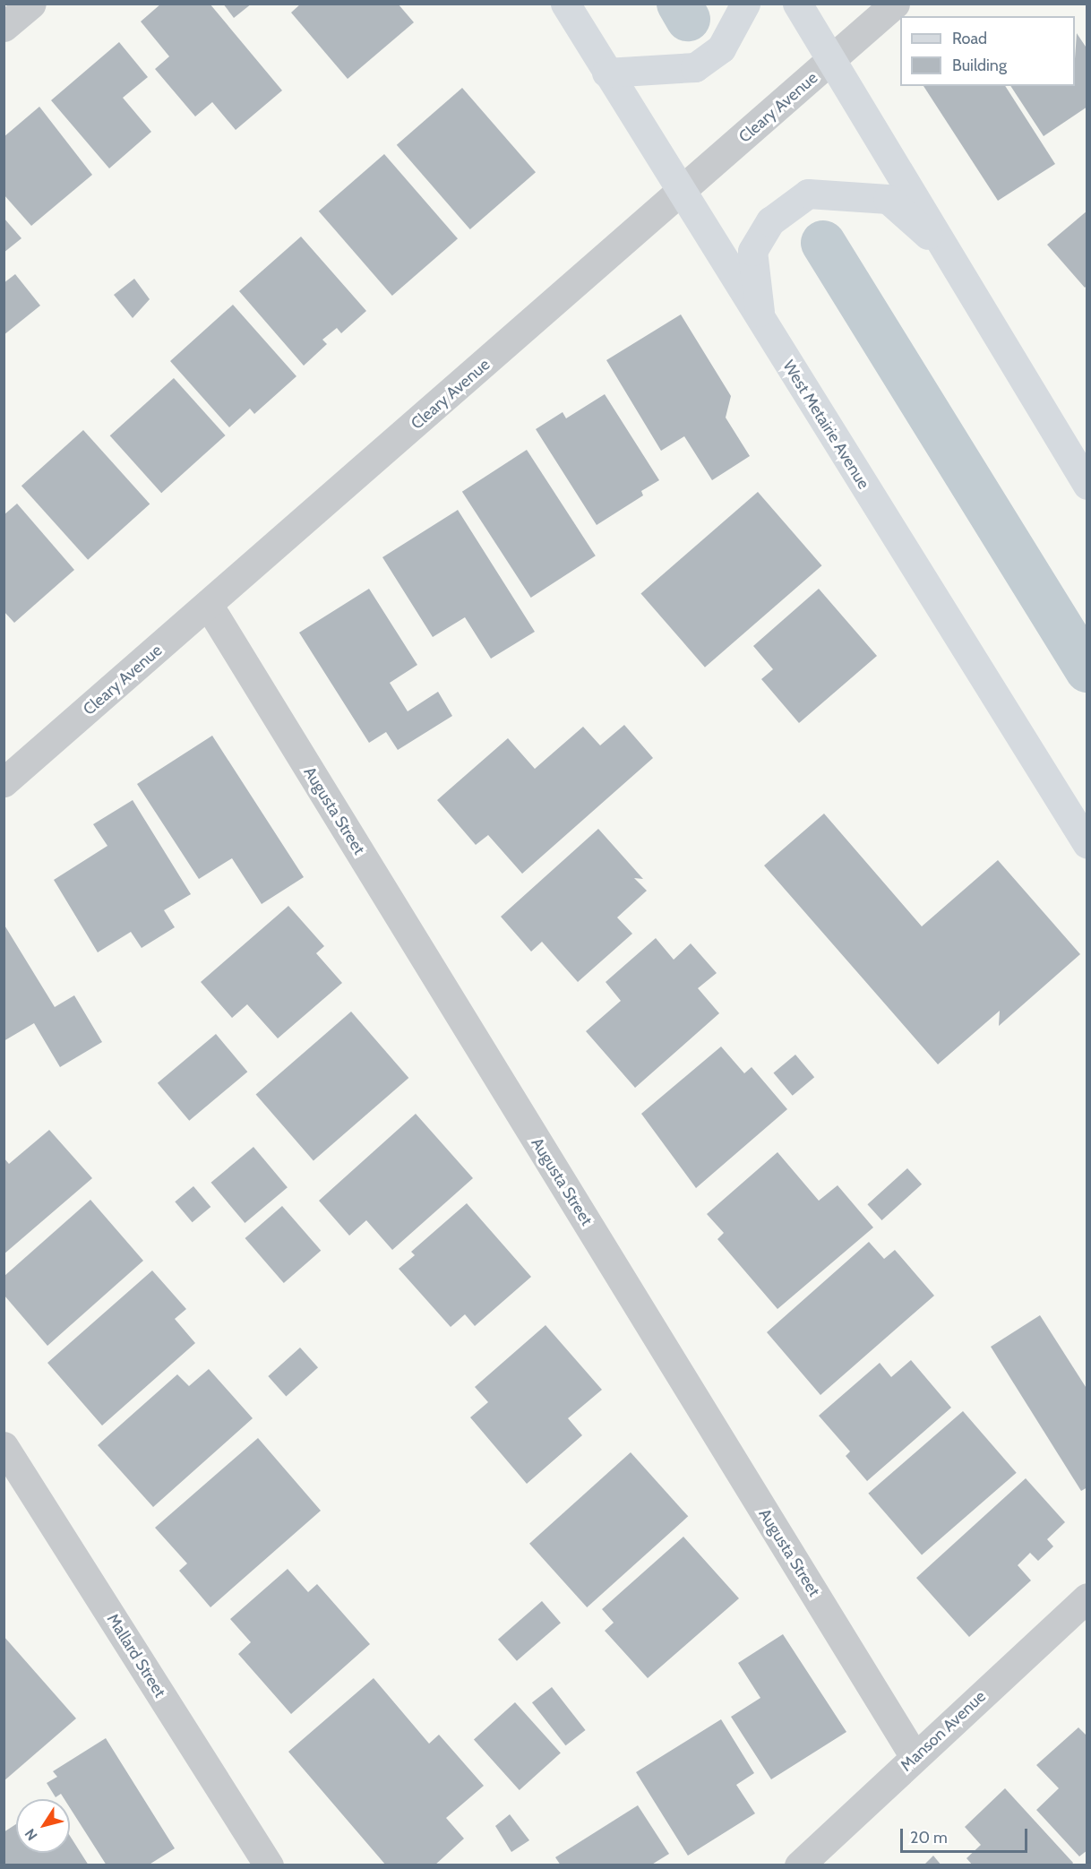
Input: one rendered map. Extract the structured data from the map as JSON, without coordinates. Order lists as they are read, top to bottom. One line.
{"streets":{"main road":["West Metairie Avenue"],"street":["Cleary Avenue","Augusta Street","Mallard Street","Manson Avenue"]},"crossings":[["Cleary Avenue","West Metairie Avenue"],["Cleary Avenue","Augusta Street"],["Augusta Street","Manson Avenue"]],"legend":["Road","Building"],"scale_bar":"20 m","north":"bottom left"}
